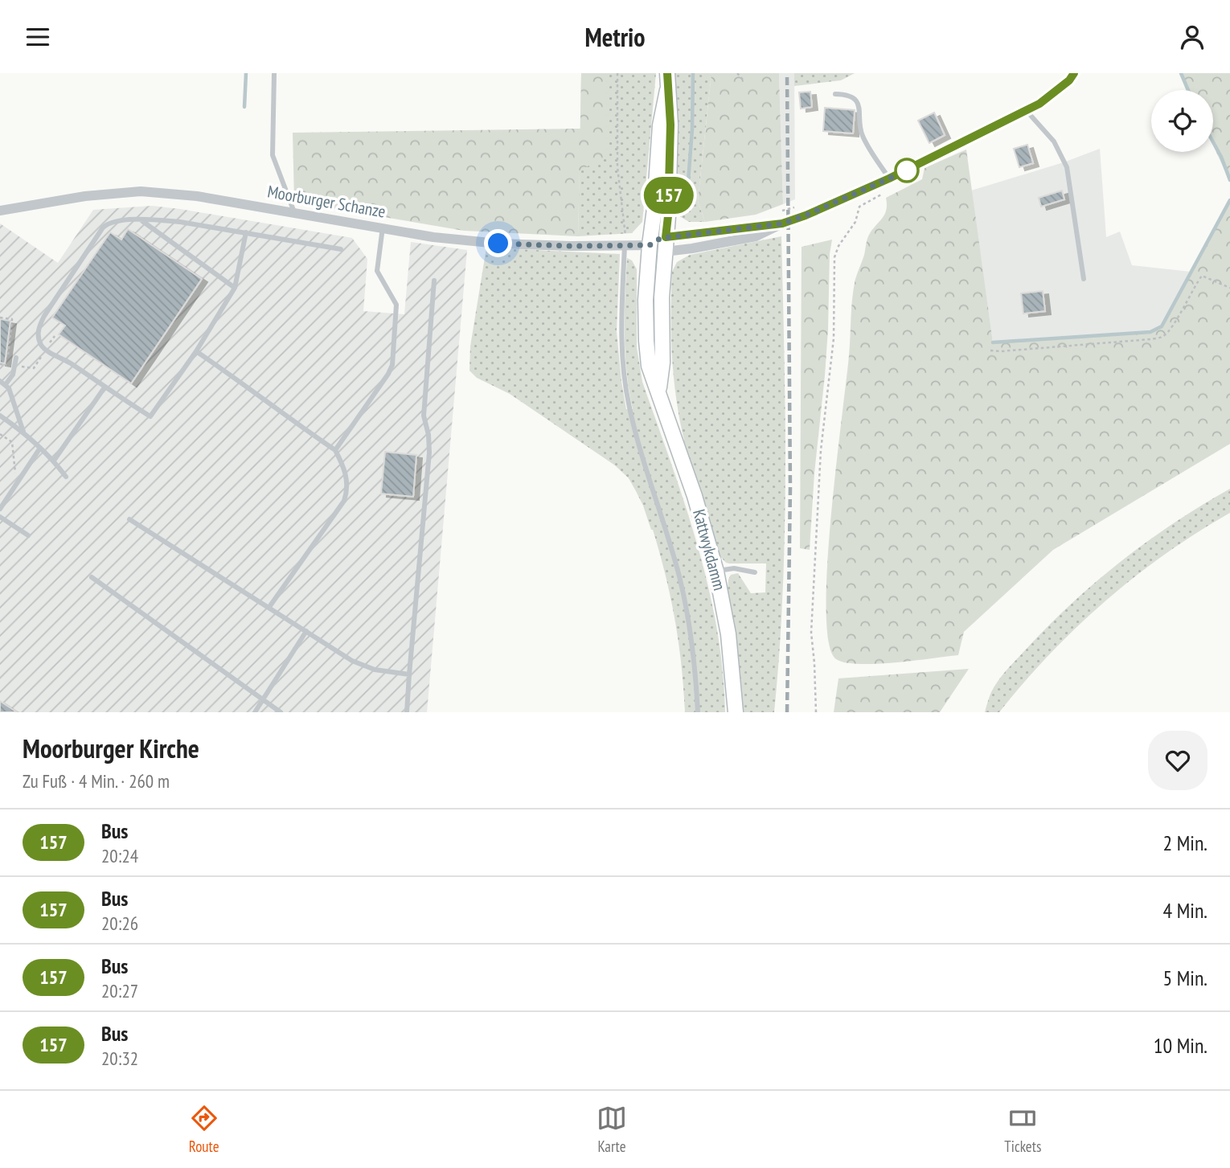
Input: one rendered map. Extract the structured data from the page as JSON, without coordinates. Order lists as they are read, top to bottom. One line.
{"streets":{"main road":["Kattwykdamm"],"street":["Moorburger Schanze"]},"crossings":[["Moorburger Schanze","Kattwykdamm"]],"lines":["bus line 157"],"page":{"header":"Metrio","on_map":"157","heading":["Moorburger Kirche","Zu Fuß · 4 Min. · 260 m"],"list":[{"mark":"157","name":"Bus","note":"20:24","value":"2 Min."},{"mark":"157","name":"Bus","note":"20:26","value":"4 Min."},{"mark":"157","name":"Bus","note":"20:27","value":"5 Min."},{"mark":"157","name":"Bus","note":"20:32","value":"10 Min."}],"tabs":["Route","Karte","Tickets"]}}
